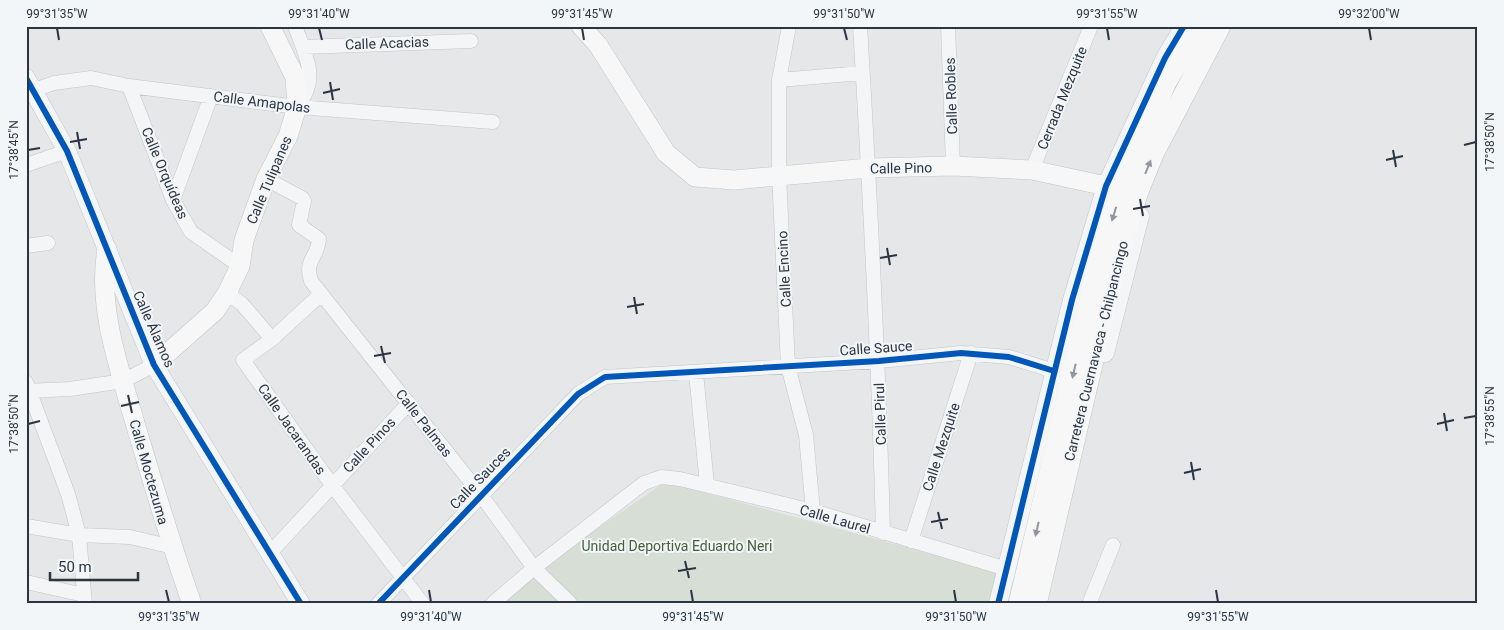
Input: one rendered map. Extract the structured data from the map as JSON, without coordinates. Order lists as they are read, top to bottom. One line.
{"streets":{"main road":["Calle Pino","Calle Tulipanes","Carretera Cuernavaca - Chilpancingo","Calle Moctezuma"],"street":["Calle Acacias","Calle Robles","Cerrada Mezquite","Calle Amapolas","Calle Orquídeas","Calle Encino","Calle Álamos","Calle Sauce","Calle Pirul","Calle Palmas","Calle Jacarandas","Calle Pinos","Calle Mezquite","Calle Sauces","Calle Laurel"]},"crossings":[["Calle Robles","Calle Pino"],["Cerrada Mezquite","Calle Pino"],["Calle Amapolas","Calle Orquídeas"],["Calle Amapolas","Calle Tulipanes"],["Calle Amapolas","Calle Álamos"],["Calle Pino","Calle Encino"],["Calle Pino","Calle Pirul"],["Calle Orquídeas","Calle Tulipanes"],["Calle Tulipanes","Calle Álamos"],["Calle Tulipanes","Calle Palmas"],["Calle Encino","Calle Sauce"],["Calle Encino","Calle Laurel"],["Calle Álamos","Calle Pinos"],["Calle Álamos","Calle Moctezuma"],["Calle Sauce","Calle Pirul"],["Calle Sauce","Calle Mezquite"],["Calle Sauce","Calle Sauces"],["Calle Pirul","Calle Laurel"],["Calle Palmas","Calle Pinos"],["Calle Palmas","Calle Sauces"],["Calle Palmas","Calle Laurel"],["Calle Jacarandas","Calle Pinos"],["Calle Jacarandas","Calle Sauces"],["Calle Mezquite","Calle Laurel"]],"parks":["Unidad Deportiva Eduardo Neri"],"scale_bar":"50 m","coordinates":["99°31'35\"W","99°31'40\"W","99°31'45\"W","99°31'50\"W","99°31'55\"W","99°32'00\"W","17°38'50\"N","17°38'45\"N","17°38'55\"N"]}
